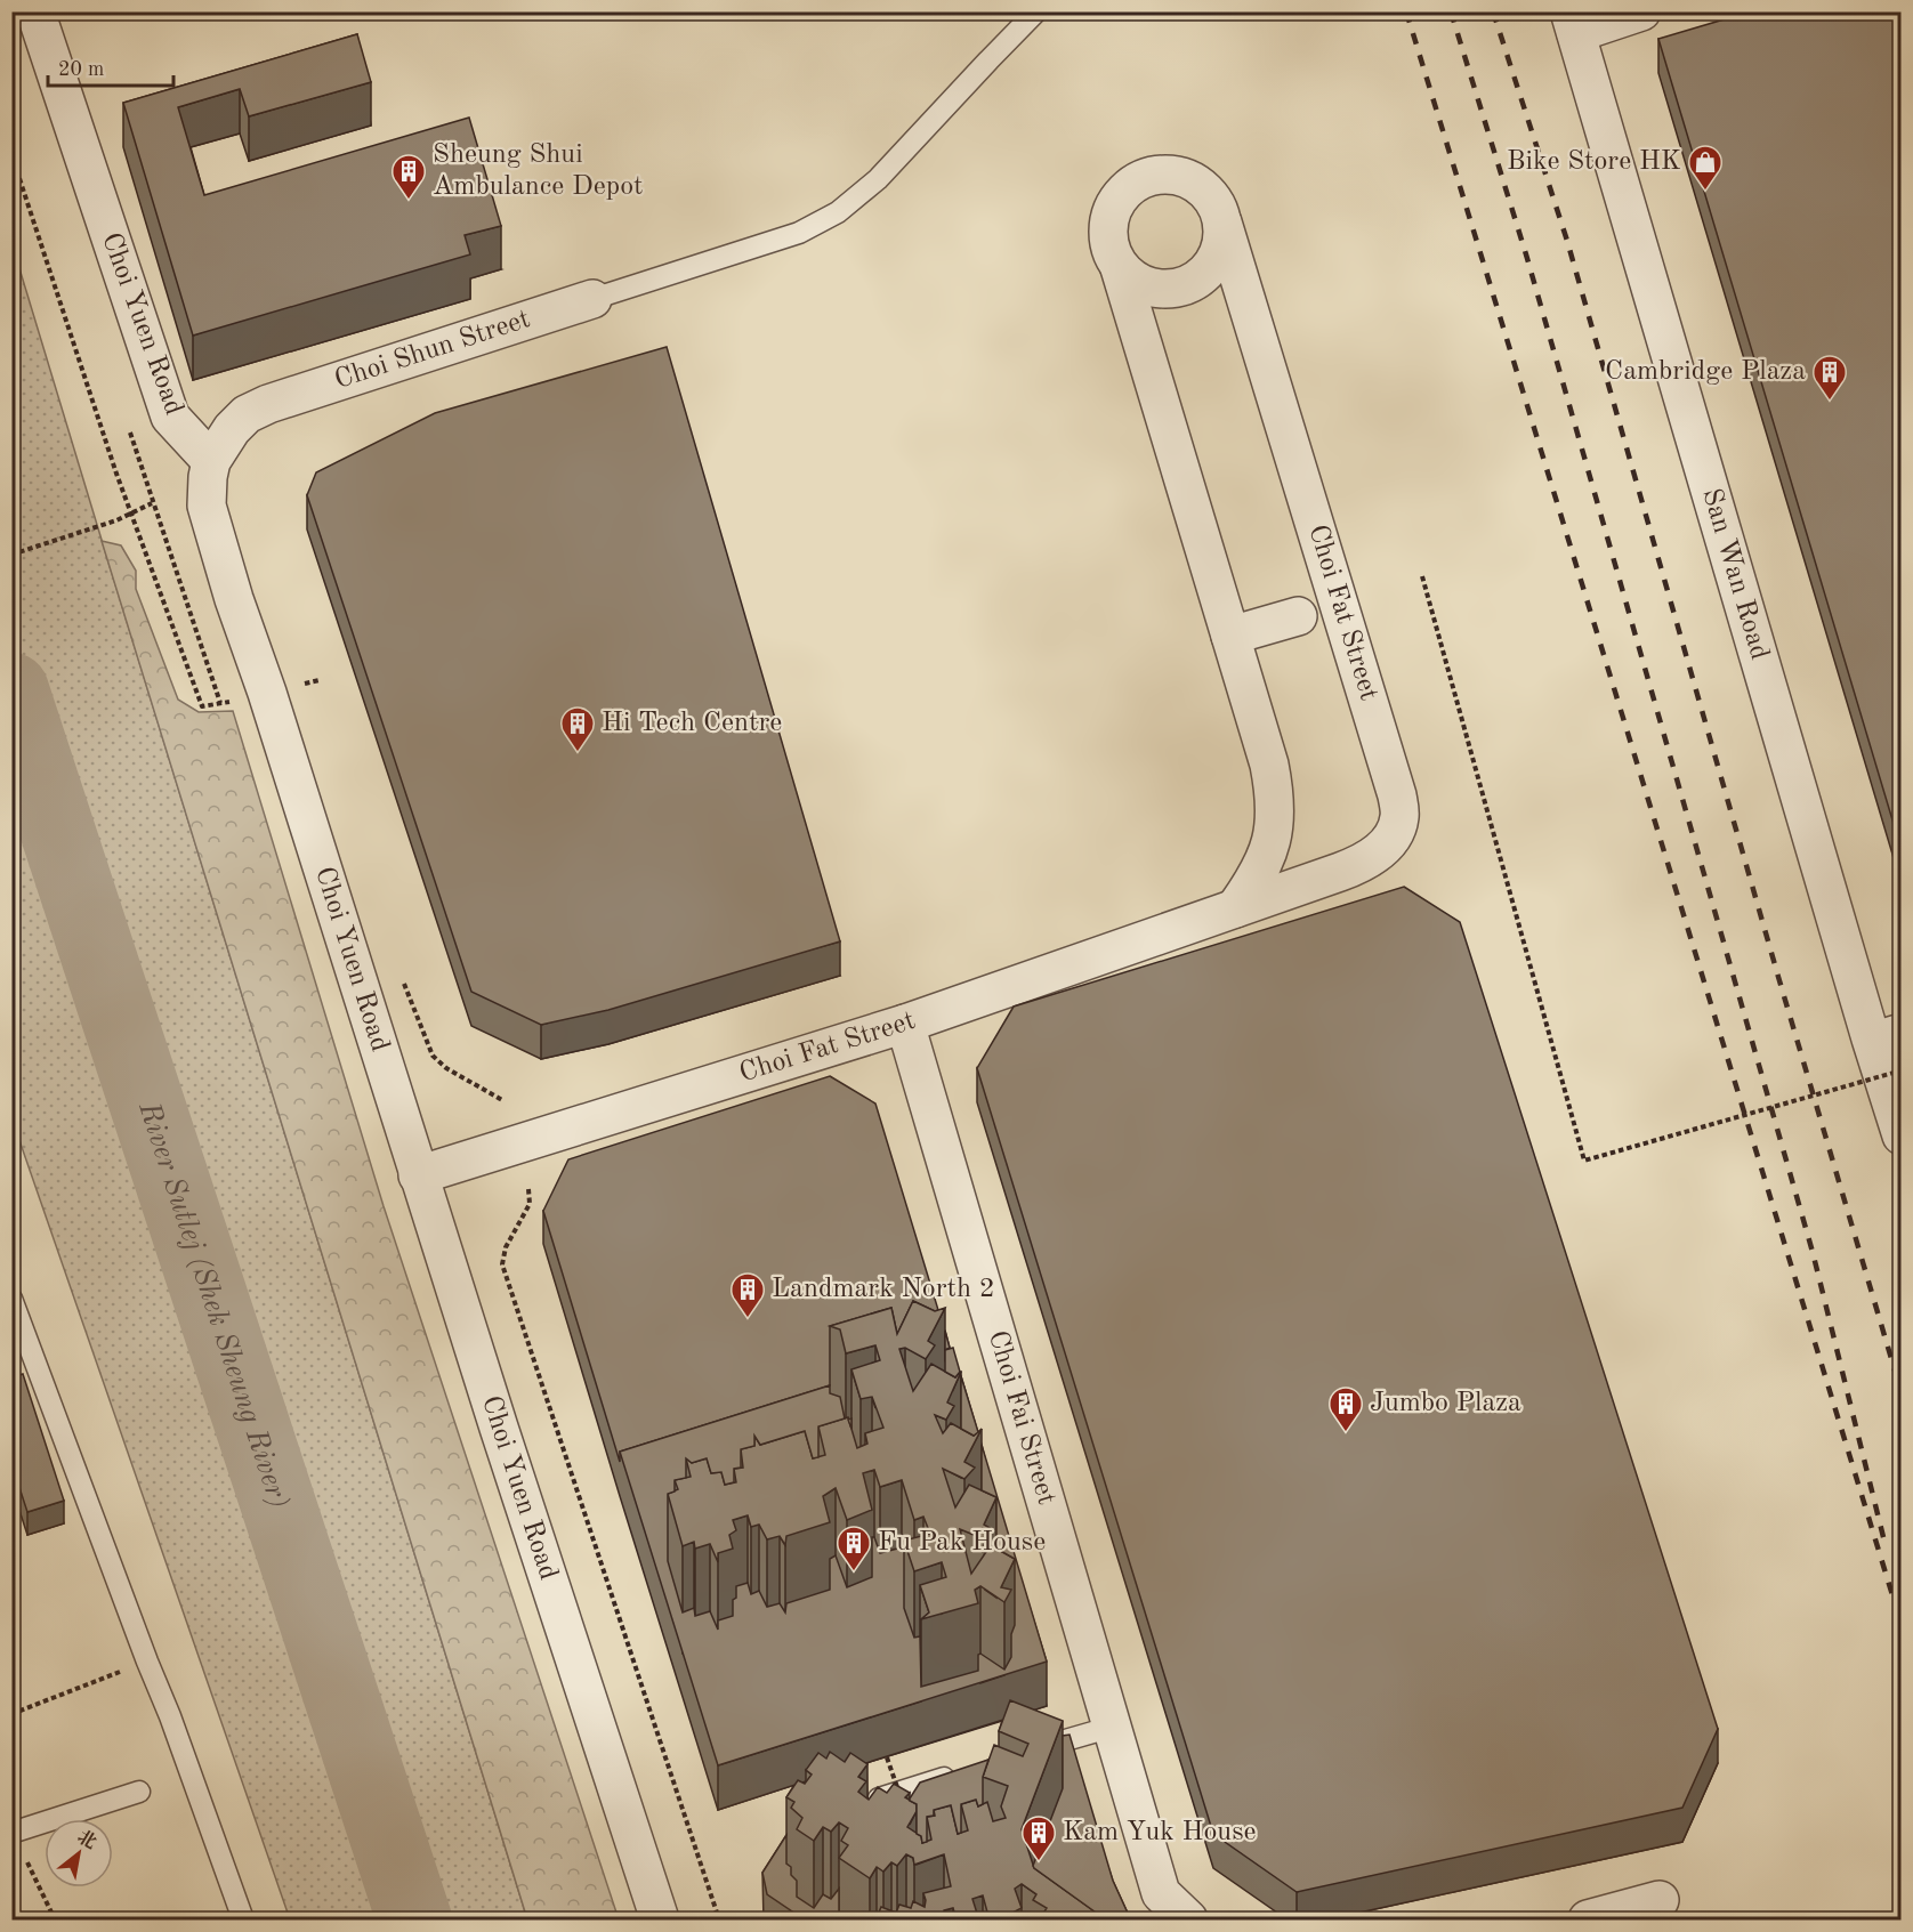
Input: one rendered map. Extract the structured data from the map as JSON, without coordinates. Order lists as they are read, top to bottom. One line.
{"streets":{"street":["Choi Yuen Road","Choi Shun Street","San Wan Road","Choi Fat Street","Choi Fai Street"]},"crossings":[["Choi Yuen Road","Choi Shun Street"],["Choi Yuen Road","Choi Fat Street"],["Choi Fat Street","Choi Fai Street"]],"water":["River Sutlej (Shek Sheung River)"],"places":{"shop":["Bike Store HK"],"building":["Sheung Shui Ambulance Depot","Cambridge Plaza","Hi Tech Centre","Landmark North 2","Jumbo Plaza","Fu Pak House","Kam Yuk House"]},"scale_bar":"20 m","north":"top right"}
